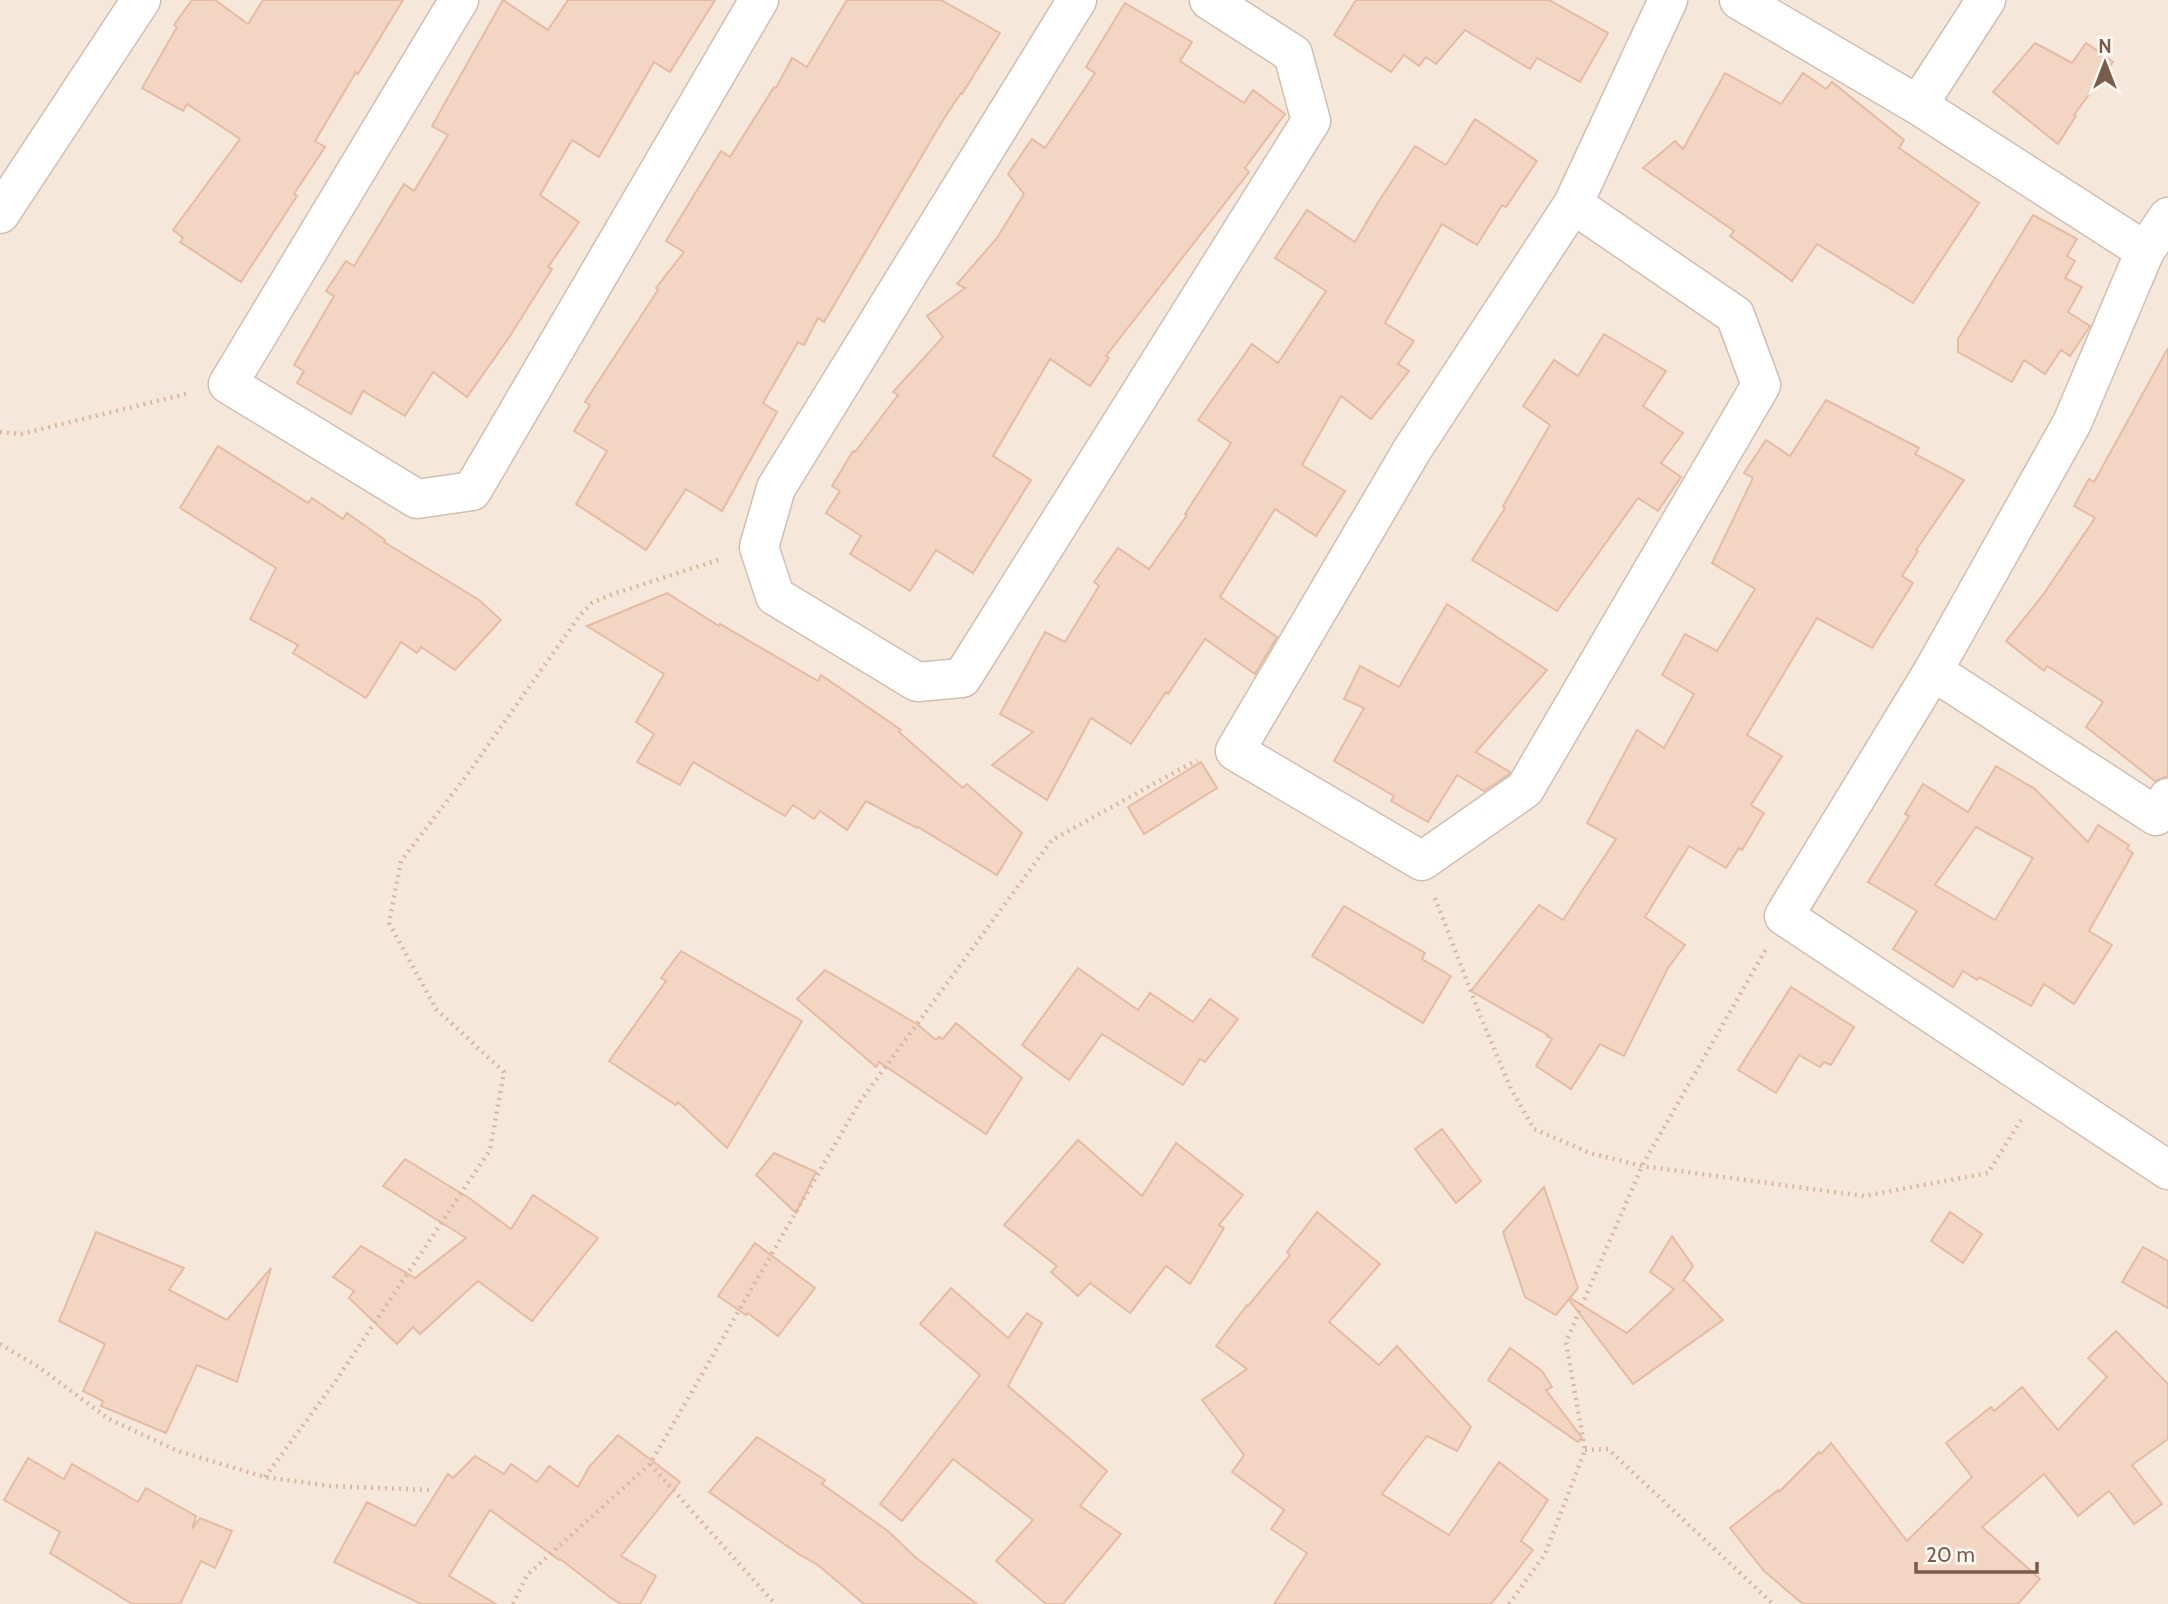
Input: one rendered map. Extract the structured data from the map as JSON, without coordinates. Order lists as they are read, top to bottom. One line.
{"scale_bar":"20 m","north":"top"}
